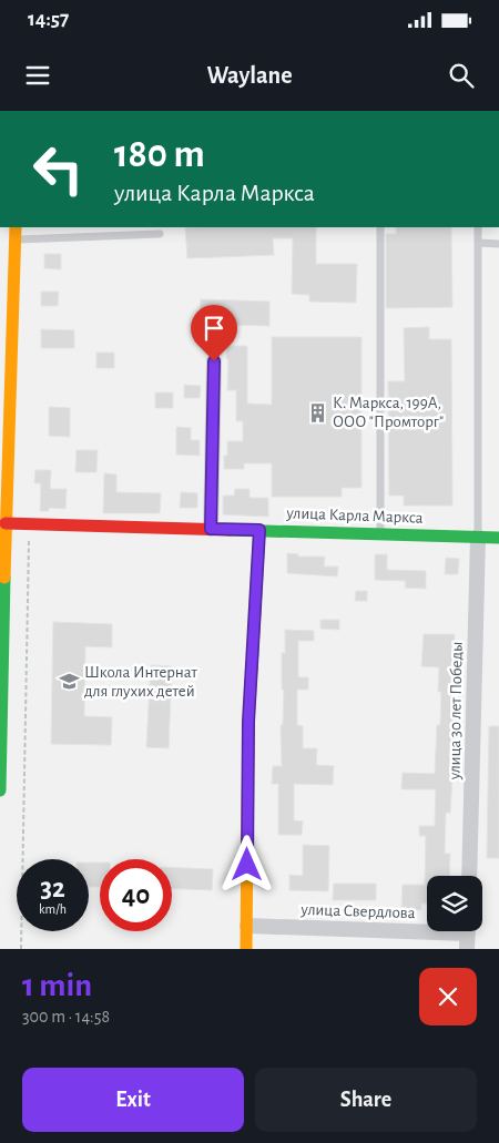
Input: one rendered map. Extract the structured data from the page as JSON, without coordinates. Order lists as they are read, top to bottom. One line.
{"streets":{"street":["улица Карла Маркса","улица 30 лет Победы","улица Свердлова"]},"crossings":[["улица Карла Маркса","улица 30 лет Победы"]],"places":{"building":["К. Маркса, 199А, ООО \"Промторг\""],"school or university":["Школа Интернат для глухих детей"]},"page":{"status":"14:57","header":"Waylane","turn":["180 m","улица Карла Маркса"],"speed":"32 km/h","limit":"40","heading":["1 min","300 m · 14:58"],"buttons":["Exit","Share"]}}
